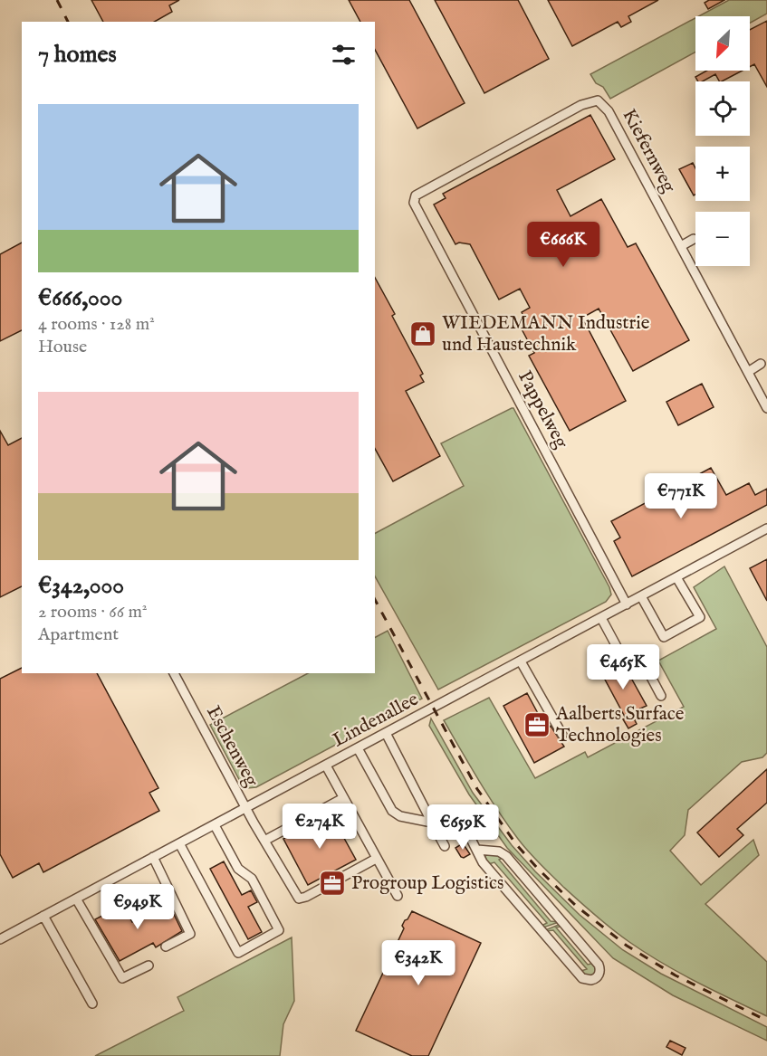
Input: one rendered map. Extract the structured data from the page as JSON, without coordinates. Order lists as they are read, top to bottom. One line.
{"streets":{"street":["Kiefernweg","Pappelweg","Lindenallee","Eschenweg"]},"crossings":[["Kiefernweg","Pappelweg"],["Pappelweg","Lindenallee"],["Lindenallee","Eschenweg"]],"places":{"shop":["WIEDEMANN Industrie und Haustechnik"],"office":["Aalberts Surface Technologies","Progroup Logistics"]},"north":"bottom left","page":{"map_buttons":["+","−"],"heading":"7 homes","list":[{"name":"€666,000","note":"4 rooms · 128 m² · House"},{"name":"€342,000","note":"2 rooms · 66 m² · Apartment"}],"price":["€666K","€771K","€465K","€274K","€659K","€949K","€342K"]}}
